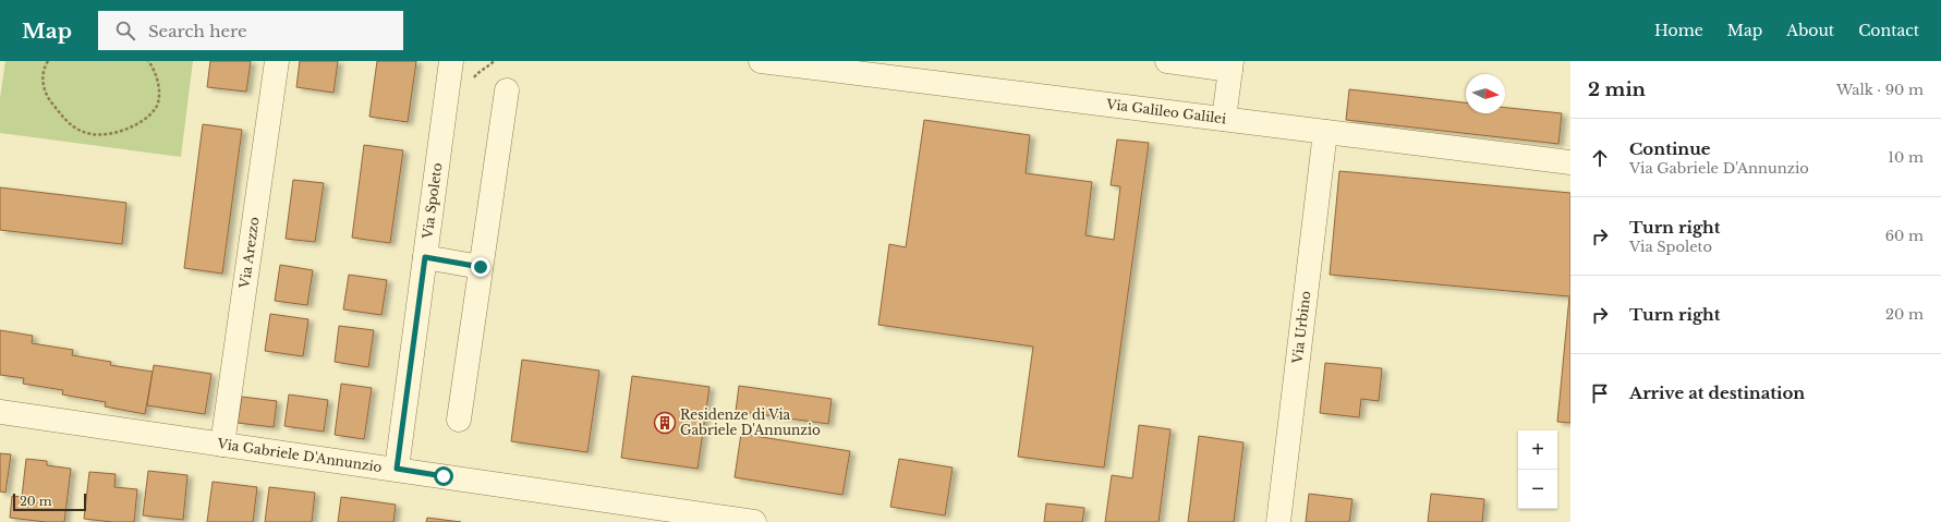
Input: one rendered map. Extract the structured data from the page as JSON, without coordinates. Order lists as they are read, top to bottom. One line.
{"streets":{"street":["Via Galileo Galilei","Via Spoleto","Via Arezzo","Via Urbino","Via Gabriele D'Annunzio"]},"crossings":[["Via Galileo Galilei","Via Urbino"],["Via Spoleto","Via Gabriele D'Annunzio"],["Via Arezzo","Via Gabriele D'Annunzio"]],"places":{"building":["Residenze di Via Gabriele D'Annunzio"]},"scale_bar":"20 m","north":"right","page":{"header":"Map","search":"Search here","nav":["Home","Map","About","Contact"],"heading":["2 min","Walk · 90 m"],"list":[["Continue","Via Gabriele D'Annunzio","10 m"],["Turn right","Via Spoleto","60 m"],["Turn right","20 m"],"Arrive at destination"],"map_buttons":["+","−"],"scale":"20 m"}}
